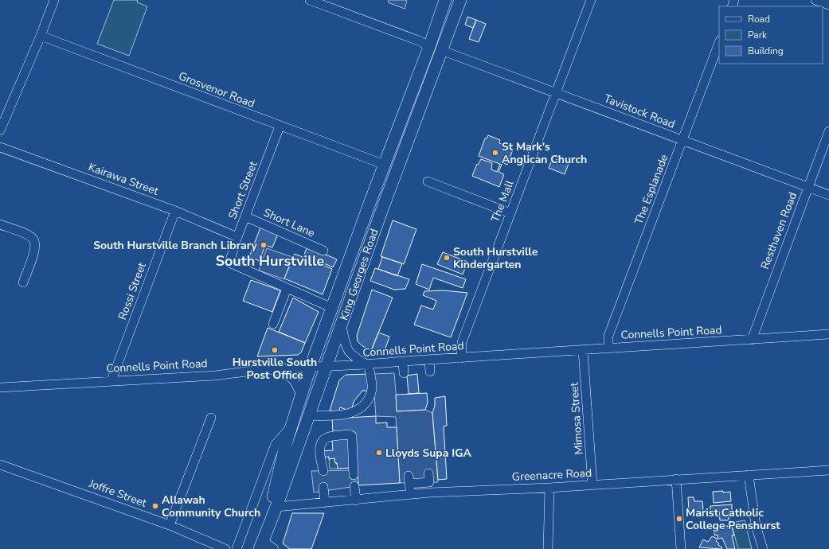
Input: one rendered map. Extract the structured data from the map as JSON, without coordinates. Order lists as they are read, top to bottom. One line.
{"streets":{"highway":["King Georges Road"],"street":["Grosvenor Road","Tavistock Road","Kairawa Street","The Esplanade","Short Street","The Mall","Short Lane","Resthaven Road","Rossi Street","Connells Point Road","Mimosa Street","Greenacre Road","Joffre Street"]},"crossings":[["Grosvenor Road","Short Street"],["Grosvenor Road","King Georges Road"],["Tavistock Road","The Esplanade"],["Tavistock Road","The Mall"],["Tavistock Road","Resthaven Road"],["Tavistock Road","King Georges Road"],["Kairawa Street","Short Street"],["Kairawa Street","Rossi Street"],["The Esplanade","Connells Point Road"],["Short Street","Short Lane"],["The Mall","Connells Point Road"],["Resthaven Road","Connells Point Road"],["King Georges Road","Connells Point Road"],["King Georges Road","Greenacre Road"],["Rossi Street","Connells Point Road"],["Connells Point Road","Mimosa Street"],["Mimosa Street","Greenacre Road"]],"districts":["South Hurstville"],"places":["St Mark's Anglican Church","South Hurstville Branch Library","South Hurstville Kindergarten","Hurstville South Post Office","Lloyds Supa IGA","Allawah Community Church","Marist Catholic College Penshurst"],"legend":["Road","Park","Building"]}
